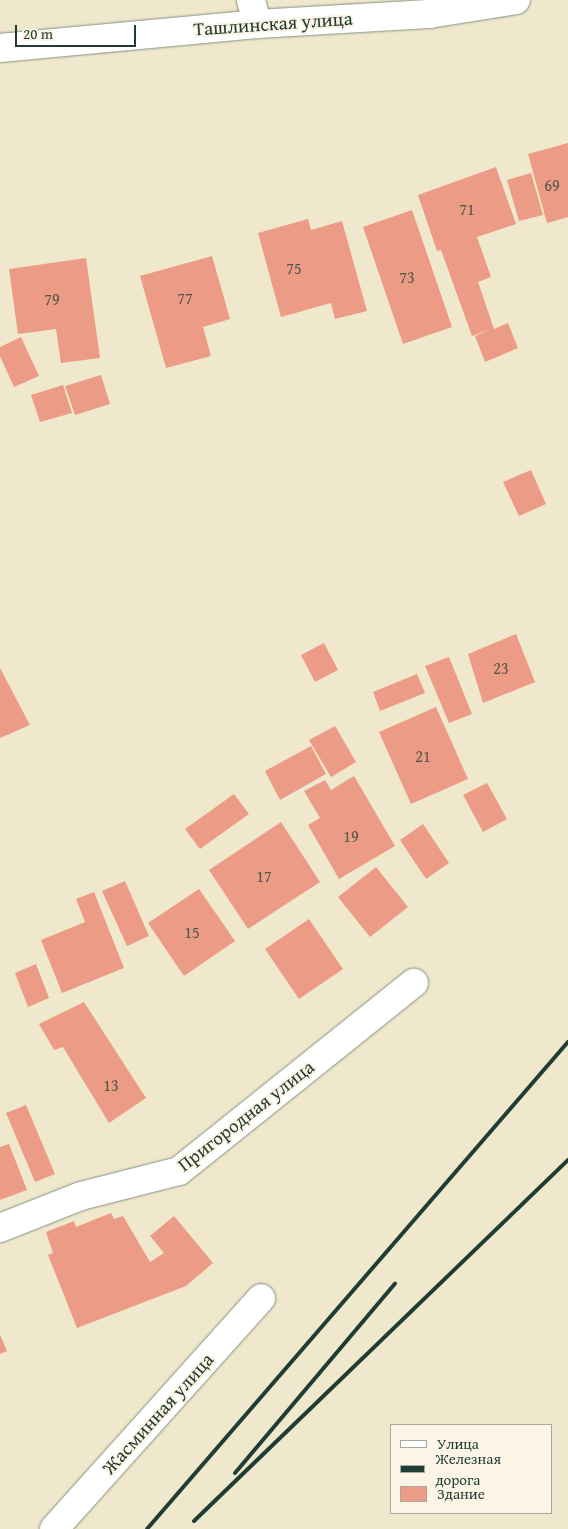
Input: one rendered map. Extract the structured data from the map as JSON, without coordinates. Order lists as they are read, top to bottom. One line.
{"streets":{"street":["Ташлинская улица","Пригородная улица","Жасминная улица"]},"house_numbers":["69","71","75","73","77","79","23","21","19","17","15","13"],"legend":["Улица","Железная дорога","Здание"],"scale_bar":"20 m"}
